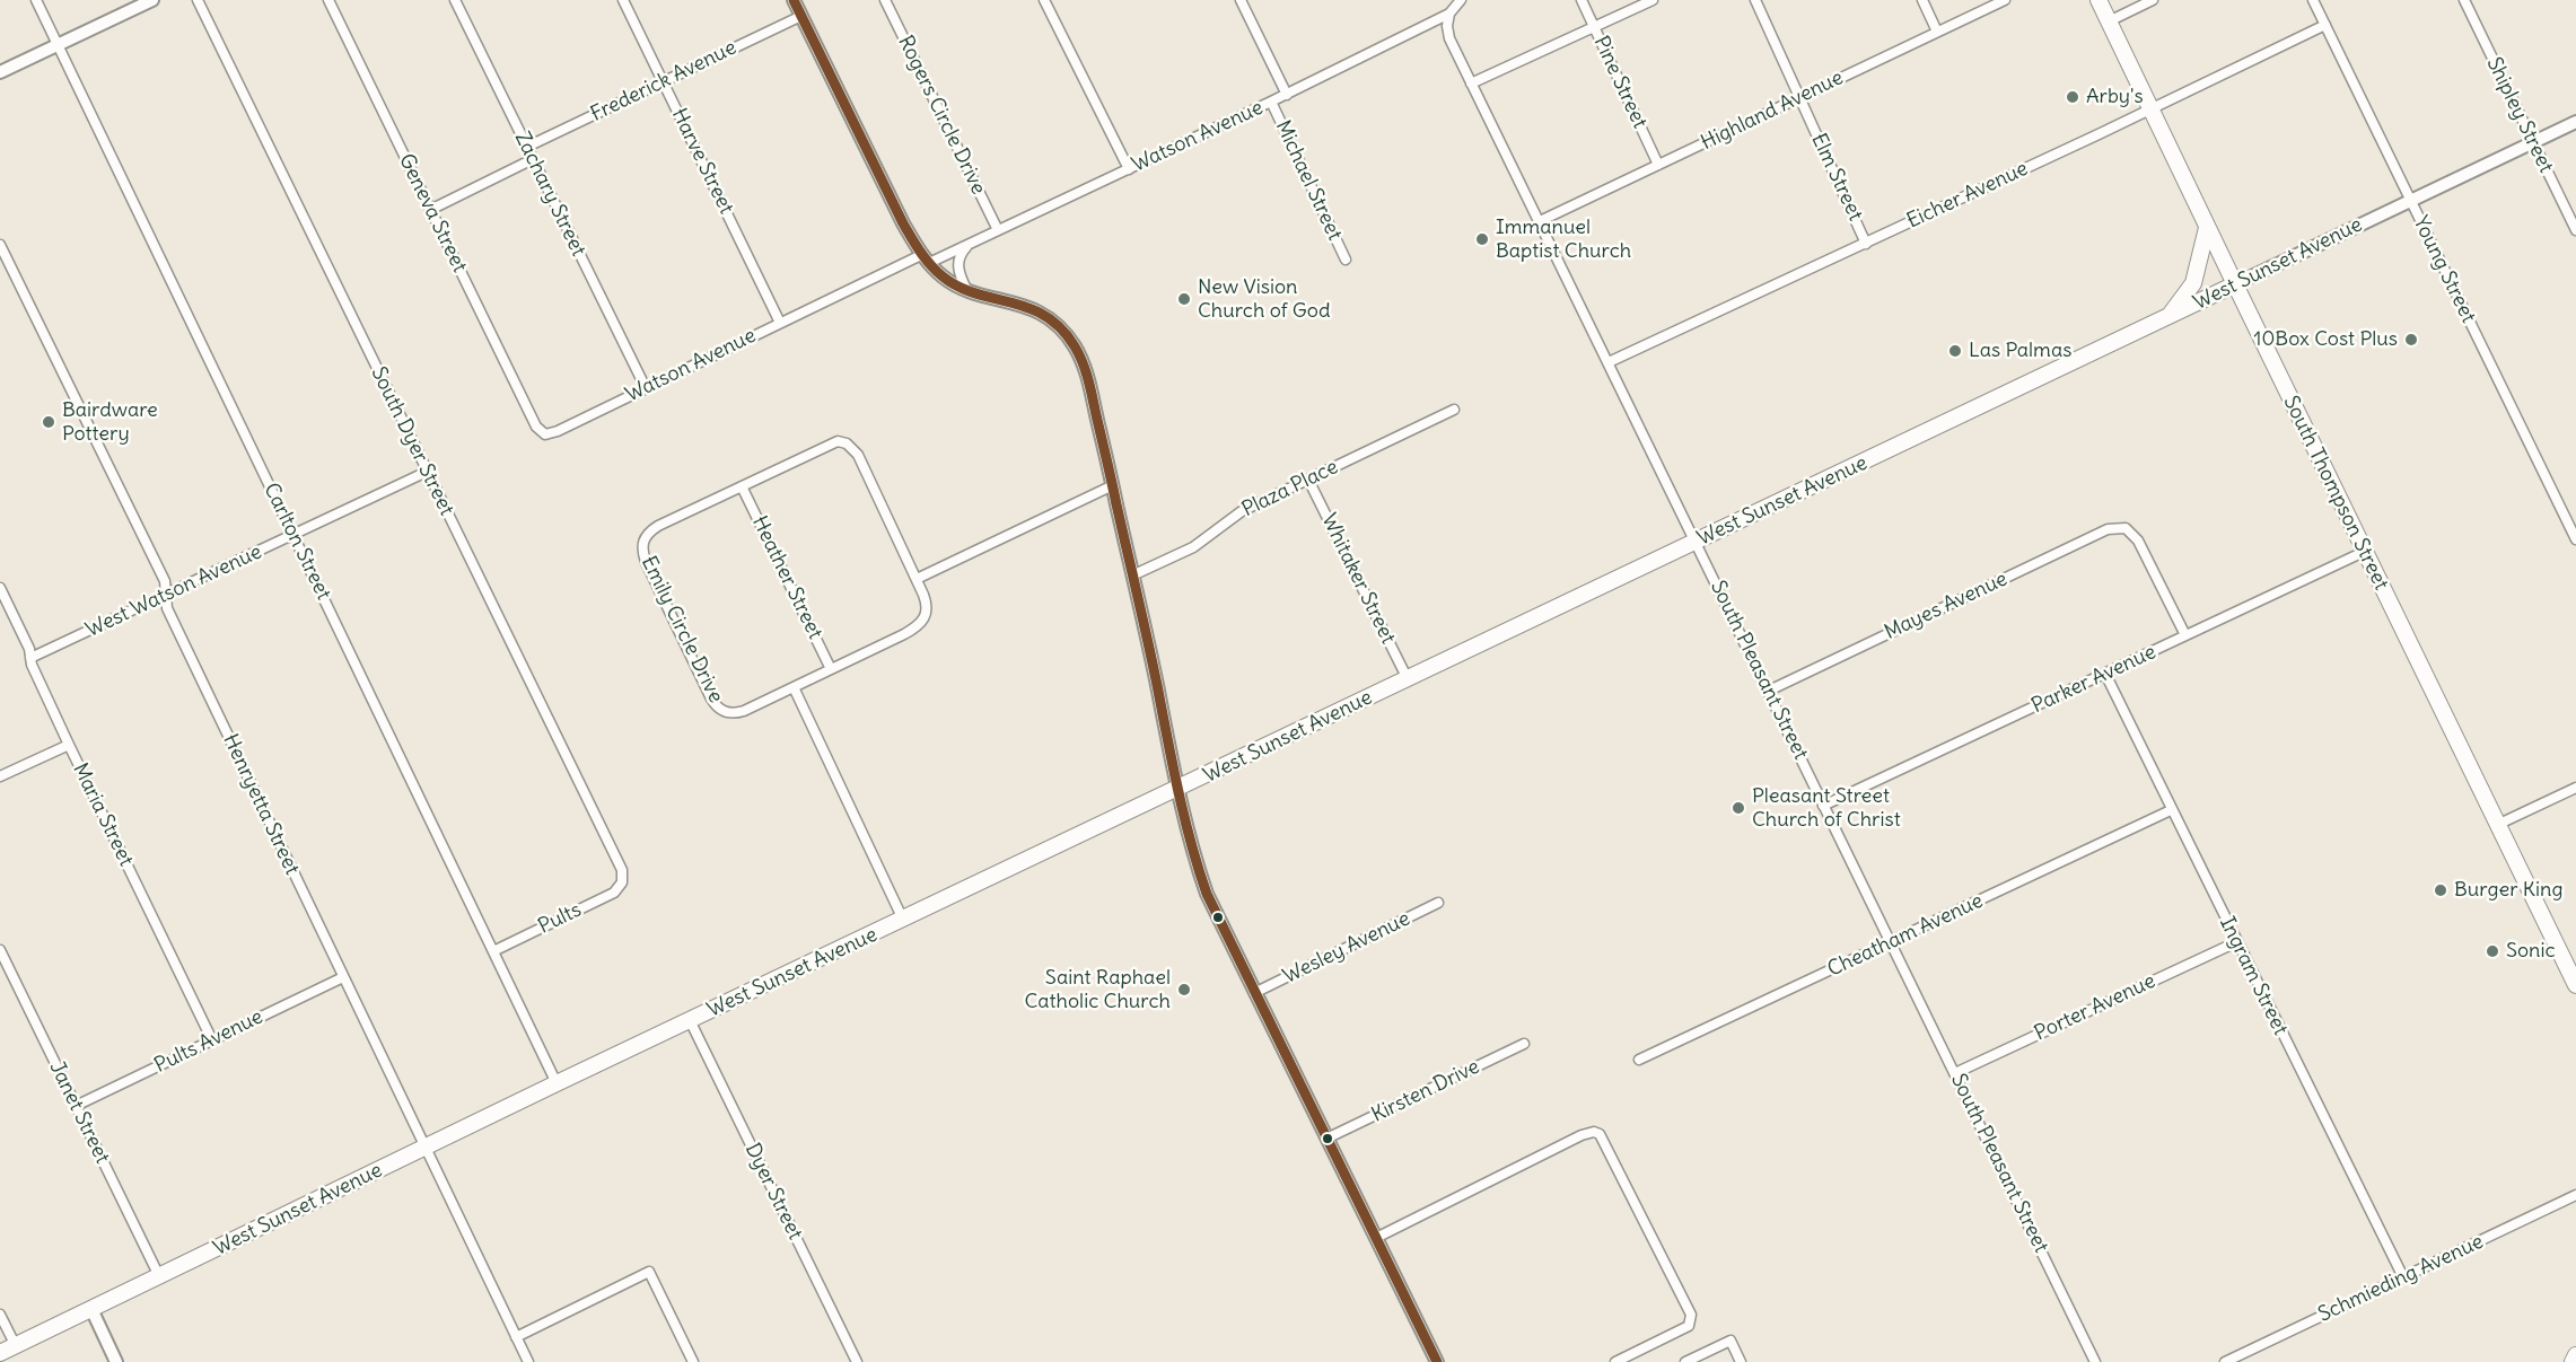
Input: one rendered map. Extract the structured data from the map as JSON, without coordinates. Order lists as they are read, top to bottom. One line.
{"streets":{"main road":["West Sunset Avenue","South Thompson Street"],"street":["Frederick Avenue","Pine Street","Highland Avenue","Rogers Circle Drive","Shipley Street","Watson Avenue","Harve Street","Elm Street","Michael Street","Zachary Street","Eicher Avenue","Geneva Street","Young Street","South Dyer Street","Plaza Place","Carlton Street","Heather Street","Whitaker Street","West Watson Avenue","Mayes Avenue","Emily Circle Drive","South Pleasant Street","Parker Avenue","Henryetta Street","Maria Street","Pults","Cheatham Avenue","Wesley Avenue","Ingram Street","Porter Avenue","Pults Avenue","Kirsten Drive","Janet Street","Dyer Street","Schmieding Avenue"]},"crossings":[["Frederick Avenue","Harve Street"],["Frederick Avenue","Zachary Street"],["Pine Street","Highland Avenue"],["Highland Avenue","Elm Street"],["Highland Avenue","South Pleasant Street"],["Rogers Circle Drive","Watson Avenue"],["Shipley Street","West Sunset Avenue"],["Watson Avenue","Harve Street"],["Watson Avenue","Michael Street"],["Watson Avenue","Zachary Street"],["Watson Avenue","Geneva Street"],["Watson Avenue","South Pleasant Street"],["Elm Street","Eicher Avenue"],["Eicher Avenue","Young Street"],["Eicher Avenue","South Thompson Street"],["Eicher Avenue","South Pleasant Street"],["West Sunset Avenue","Young Street"],["West Sunset Avenue","South Thompson Street"],["West Sunset Avenue","Carlton Street"],["West Sunset Avenue","Whitaker Street"],["West Sunset Avenue","South Pleasant Street"],["West Sunset Avenue","Henryetta Street"],["West Sunset Avenue","Janet Street"],["West Sunset Avenue","Dyer Street"],["South Dyer Street","West Watson Avenue"],["South Dyer Street","Pults"],["Plaza Place","Whitaker Street"],["South Thompson Street","Parker Avenue"],["Carlton Street","West Watson Avenue"],["Carlton Street","Pults"],["Heather Street","Emily Circle Drive"],["West Watson Avenue","Henryetta Street"],["West Watson Avenue","Maria Street"],["Mayes Avenue","South Pleasant Street"],["Mayes Avenue","Parker Avenue"],["South Pleasant Street","Parker Avenue"],["South Pleasant Street","Cheatham Avenue"],["South Pleasant Street","Porter Avenue"],["Parker Avenue","Ingram Street"],["Henryetta Street","Pults Avenue"],["Maria Street","Pults Avenue"],["Cheatham Avenue","Ingram Street"],["Ingram Street","Porter Avenue"],["Ingram Street","Schmieding Avenue"],["Pults Avenue","Janet Street"]],"places":["Arby's","Immanuel Baptist Church","New Vision Church of God","10Box Cost Plus","Las Palmas","Bairdware Pottery","Pleasant Street Church of Christ","Burger King","Sonic","Saint Raphael Catholic Church"]}
